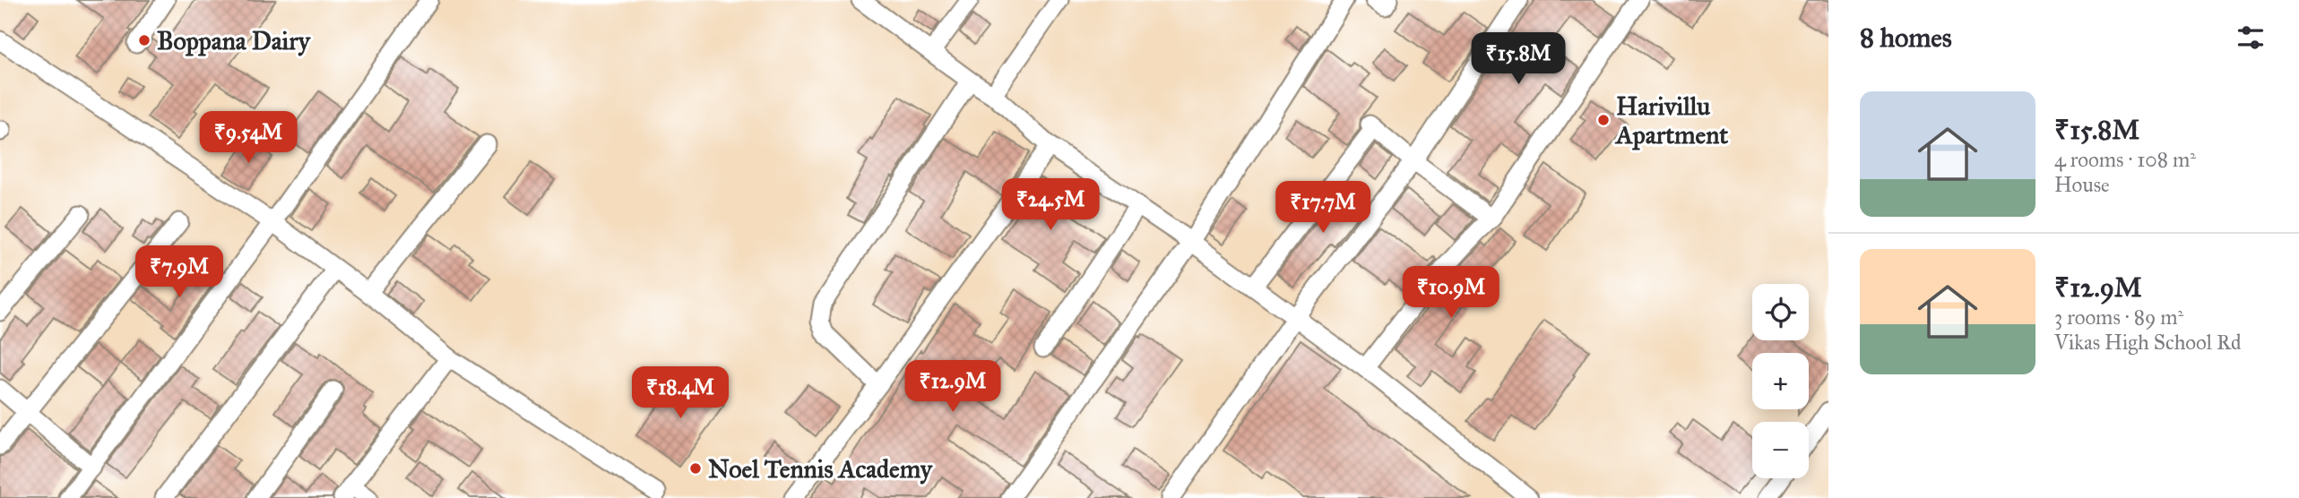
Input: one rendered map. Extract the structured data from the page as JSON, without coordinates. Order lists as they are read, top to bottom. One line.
{"places":["Boppana Dairy","Harivillu Apartment","Noel Tennis Academy"],"page":{"heading":"8 homes","price":["₹15.8M","₹9.54M","₹24.5M","₹17.7M","₹7.9M","₹10.9M","₹12.9M","₹18.4M"],"list":[{"name":"₹15.8M","note":"4 rooms · 108 m² · House"},{"name":"₹12.9M","note":"3 rooms · 89 m² · Vikas High School Rd"}],"map_buttons":["+","−"]}}
